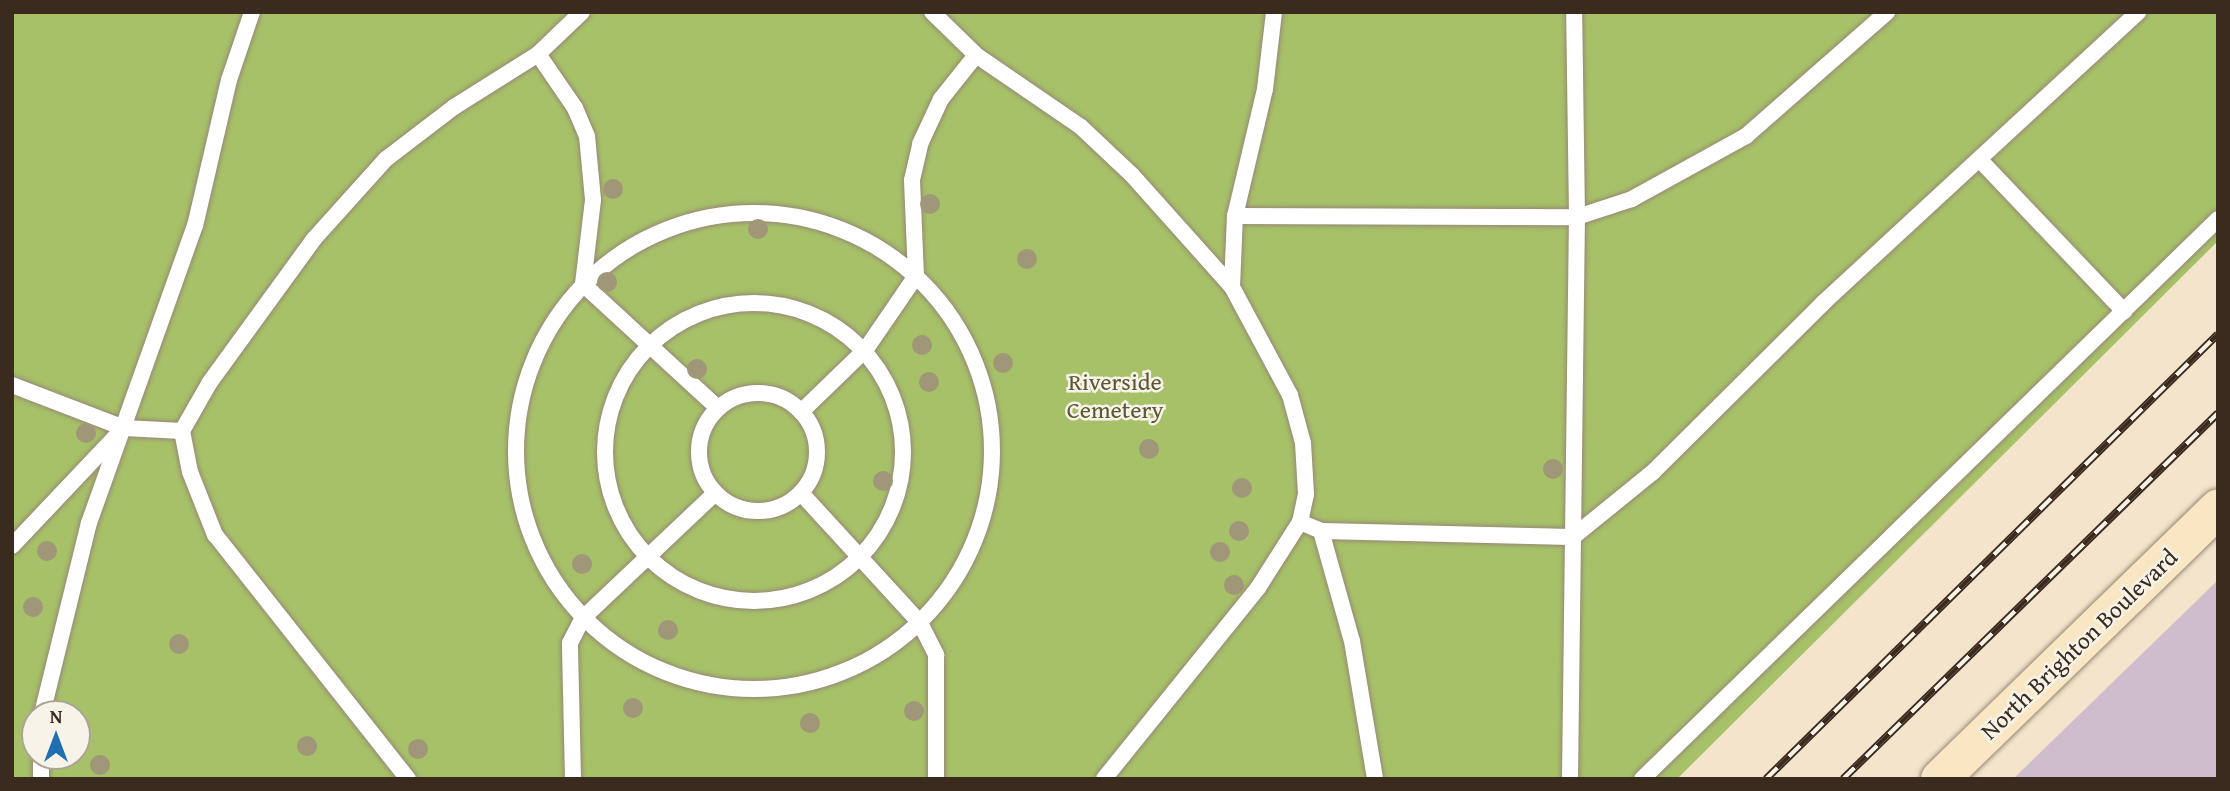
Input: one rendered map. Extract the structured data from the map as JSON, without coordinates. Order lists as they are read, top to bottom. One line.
{"streets":{"main road":["North Brighton Boulevard"]},"parks":["Riverside Cemetery"],"north":"top"}
